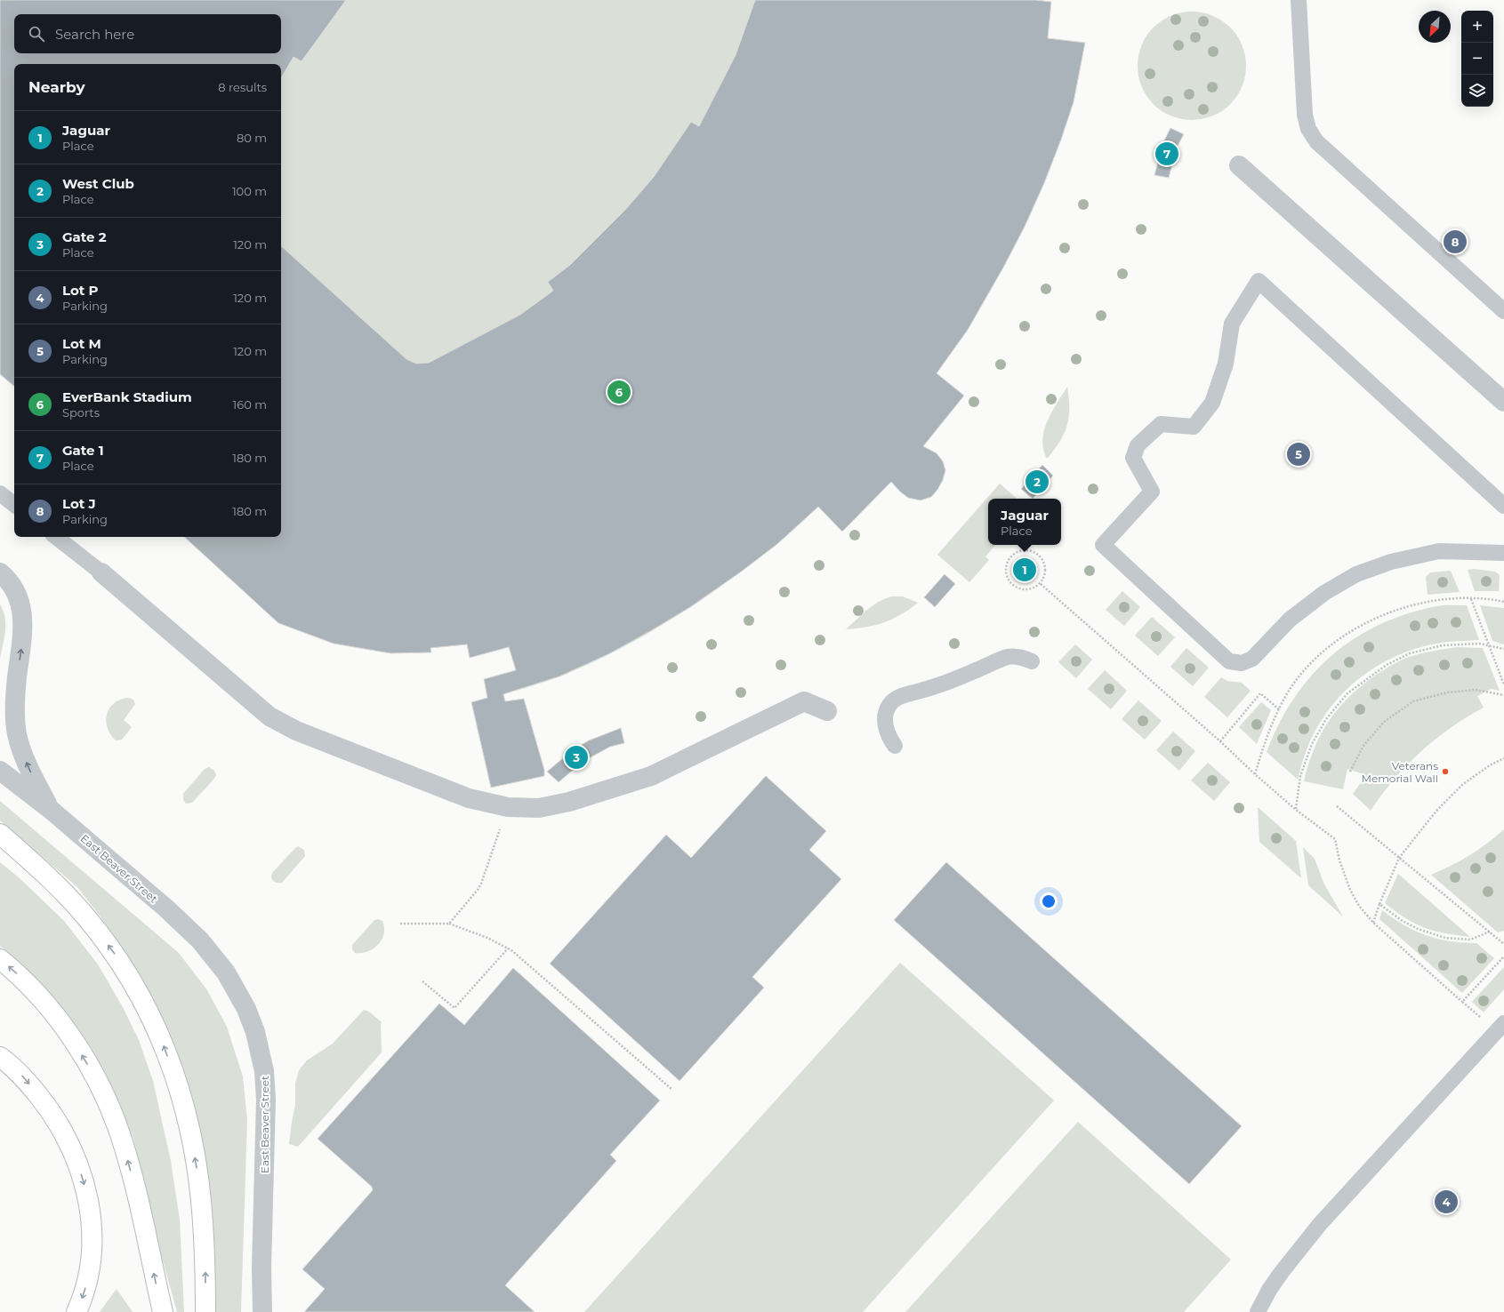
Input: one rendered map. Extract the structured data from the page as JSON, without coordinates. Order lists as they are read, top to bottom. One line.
{"streets":{"street":["East Beaver Street"]},"places":["Veterans Memorial Wall"],"north":"bottom left","page":{"map_buttons":["+","−"],"search":"Search here","heading":["Nearby","8 results"],"list":[{"mark":"1","name":"Jaguar","note":"Place","value":"80 m"},{"mark":"2","name":"West Club","note":"Place","value":"100 m"},{"mark":"3","name":"Gate 2","note":"Place","value":"120 m"},{"mark":"4","name":"Lot P","note":"Parking","value":"120 m"},{"mark":"5","name":"Lot M","note":"Parking","value":"120 m"},{"mark":"6","name":"EverBank Stadium","note":"Sports","value":"160 m"},{"mark":"7","name":"Gate 1","note":"Place","value":"180 m"},{"mark":"8","name":"Lot J","note":"Parking","value":"180 m"}],"pins":["7","8","6","5","2","1","3","4"],"popup":["Jaguar","Place"]}}
